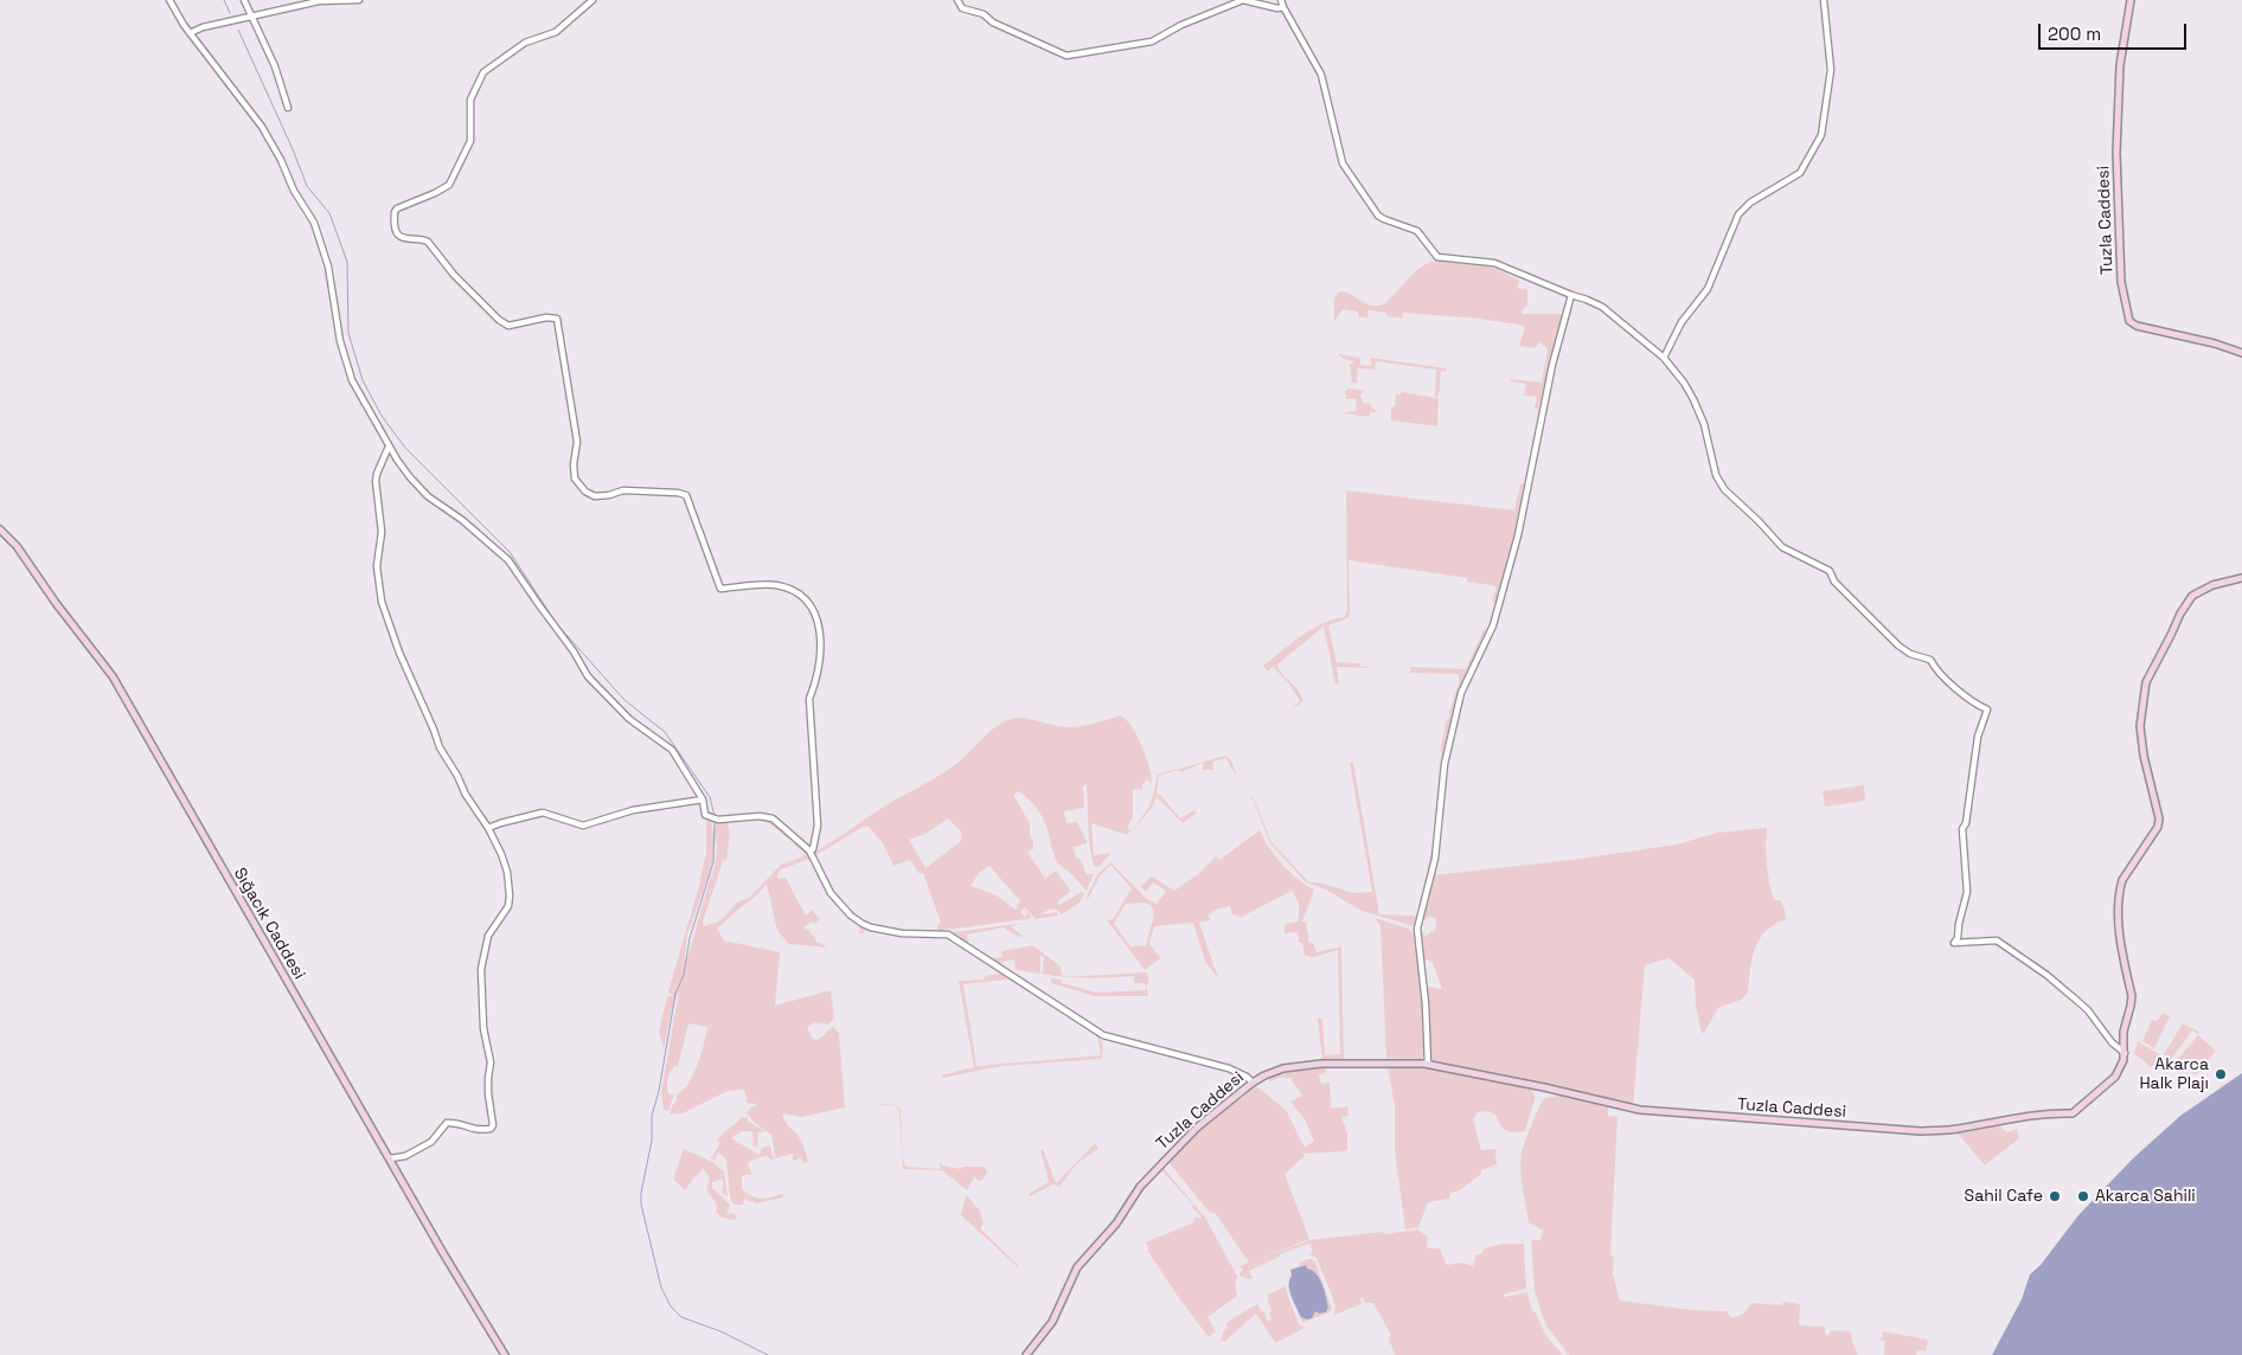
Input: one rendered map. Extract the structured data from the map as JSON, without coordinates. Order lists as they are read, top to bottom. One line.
{"streets":{"main road":["Tuzla Caddesi","Sığacık Caddesi"]},"places":["Akarca Halk Plajı","Sahil Cafe","Akarca Sahili"],"scale_bar":"200 m"}
